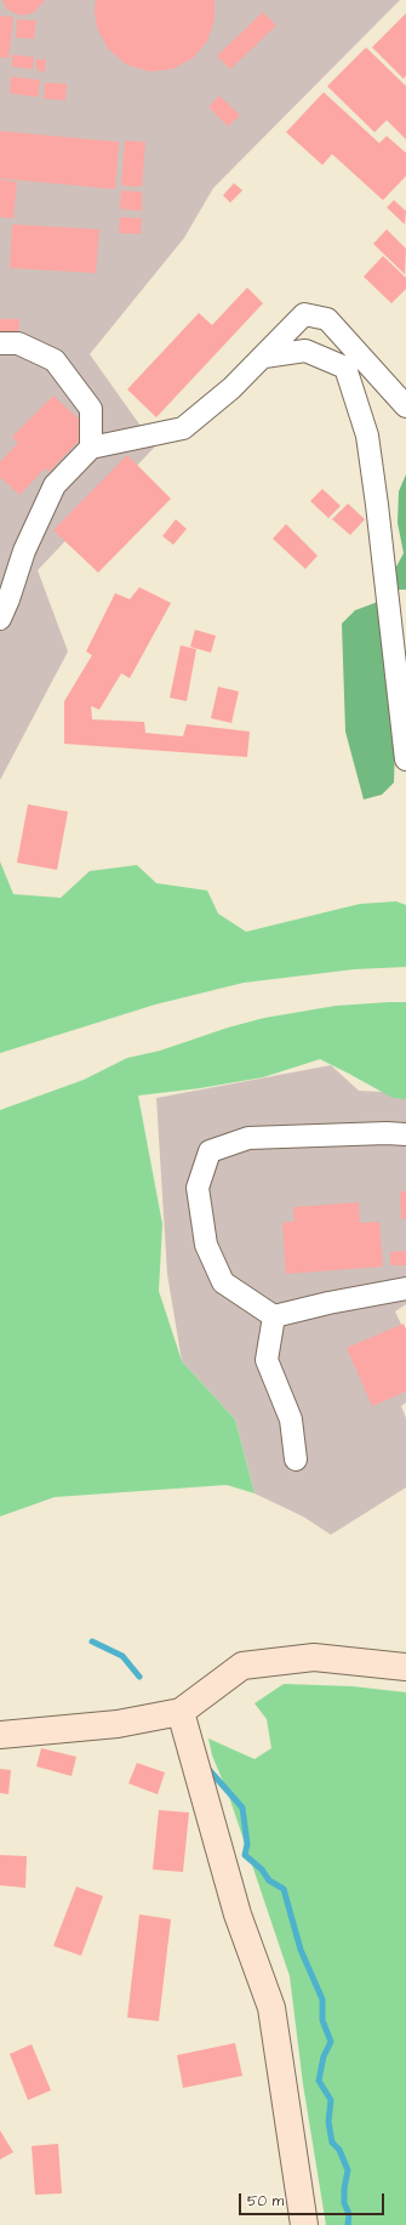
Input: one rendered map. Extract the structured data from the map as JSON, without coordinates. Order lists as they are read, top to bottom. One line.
{"scale_bar":"50 m"}
